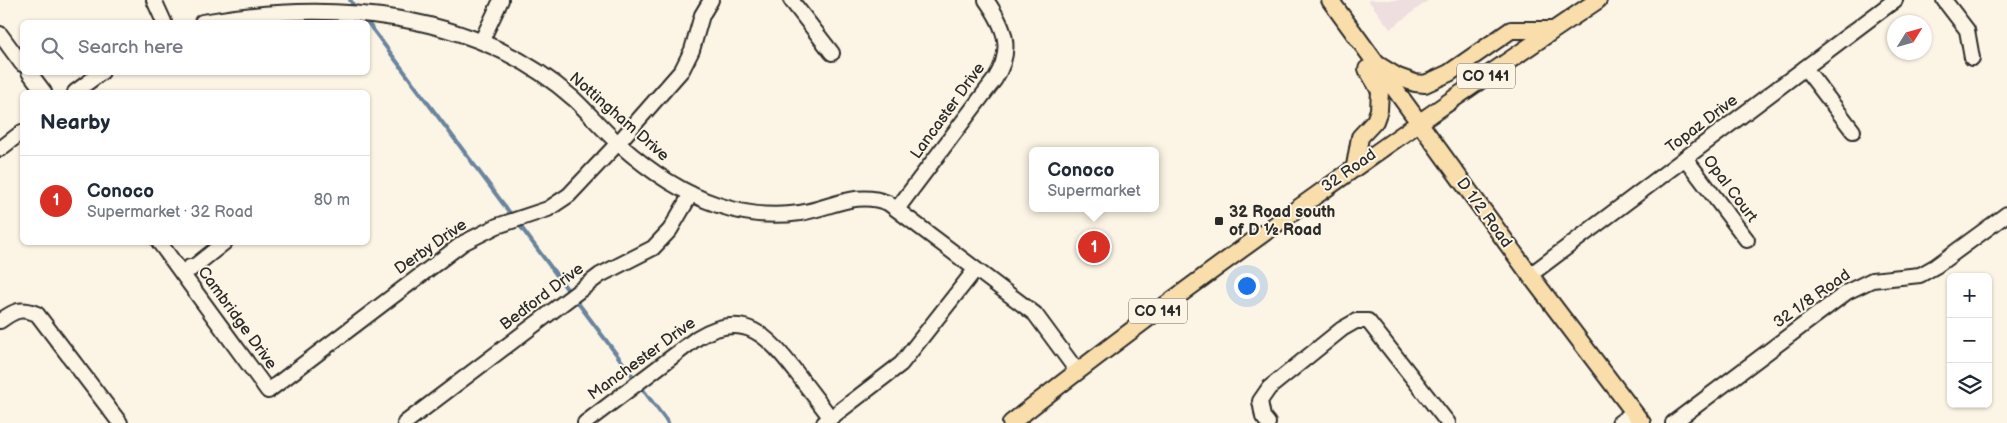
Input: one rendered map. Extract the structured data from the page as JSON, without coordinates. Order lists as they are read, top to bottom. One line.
{"streets":{"main road":["CO 141","32 Road","D 1/2 Road"],"street":["Lancaster Drive","Nottingham Drive","Topaz Drive","Opal Court","Derby Drive","Bedford Drive","32 1/8 Road","Cambridge Drive","Manchester Drive"]},"crossings":[["Lancaster Drive","Nottingham Drive"],["Nottingham Drive","32 Road"],["Nottingham Drive","Derby Drive"],["Nottingham Drive","Bedford Drive"],["Topaz Drive","Opal Court"],["Topaz Drive","D 1/2 Road"],["32 Road","D 1/2 Road"],["Derby Drive","Cambridge Drive"]],"places":{"transit":["32 Road south of D ½ Road"]},"north":"top right","page":{"search":"Search here","heading":"Nearby","popup":["Conoco","Supermarket"],"list":[{"mark":"1","name":"Conoco","note":"Supermarket · 32 Road","value":"80 m"}],"pins":"1","map_buttons":["+","−"]}}
